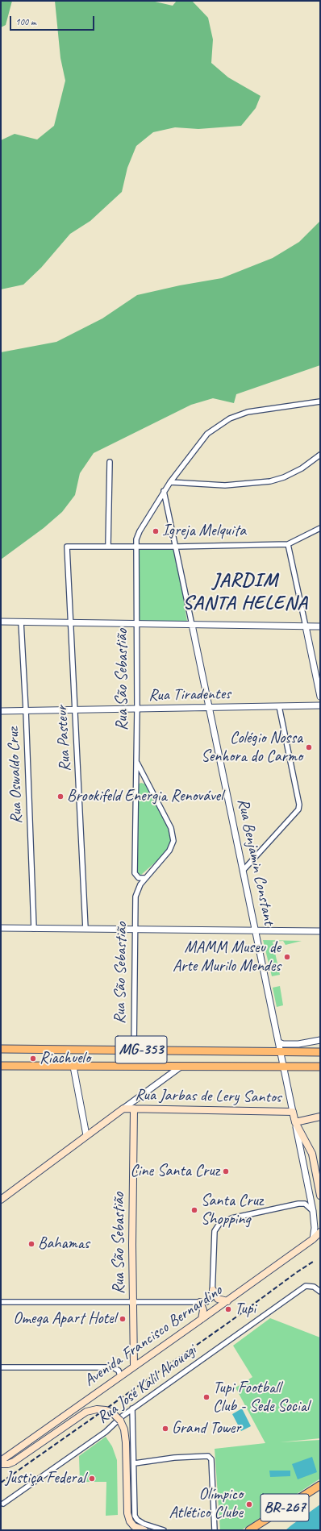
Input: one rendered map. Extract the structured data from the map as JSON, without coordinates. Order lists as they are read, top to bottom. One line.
{"streets":{"main road":["Rua São Sebastião","Rua Benjamin Constant","MG-353","Rua Jarbas de Lery Santos","Avenida Francisco Bernardino","BR-267"],"street":["Rua Tiradentes","Rua Pasteur","Rua Oswaldo Cruz","Rua José Kalil Ahouagi"]},"crossings":[["Rua São Sebastião","Rua Tiradentes"],["Rua São Sebastião","Rua Benjamin Constant"],["Rua São Sebastião","MG-353"],["Rua São Sebastião","Rua Jarbas de Lery Santos"],["Rua São Sebastião","Avenida Francisco Bernardino"],["Rua Tiradentes","Rua Pasteur"],["Rua Tiradentes","Rua Oswaldo Cruz"],["Rua Tiradentes","Rua Benjamin Constant"],["Rua Benjamin Constant","MG-353"],["Rua Benjamin Constant","Rua Jarbas de Lery Santos"],["Rua Benjamin Constant","Avenida Francisco Bernardino"]],"districts":["JARDIM SANTA HELENA"],"places":["Igreja Melquita","Colégio Nossa Senhora do Carmo","Brookifeld Energia Renovável","MAMM Museu de Arte Murilo Mendes","Riachuelo","Cine Santa Cruz","Santa Cruz Shopping","Bahamas","Tupi","Omega Apart Hotel","Tupi Football Club - Sede Social","Grand Tower","Justiça Federal","Olímpico Atlético Clube"],"scale_bar":"100 m"}
